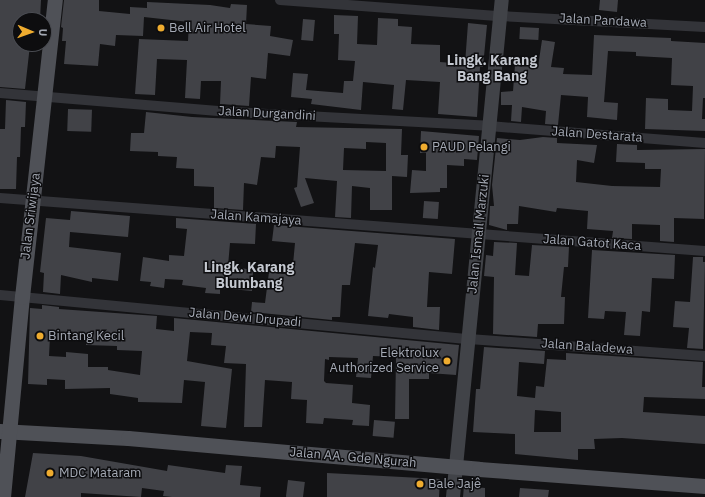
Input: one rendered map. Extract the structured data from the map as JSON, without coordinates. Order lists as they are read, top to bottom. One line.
{"streets":{"main road":["Jalan Sriwijaya","Jalan AA. Gde Ngurah"],"street":["Jalan Pandawa","Jalan Durgandini","Jalan Destarata","Jalan Kamajaya","Jalan Ismail Marzuki","Jalan Gatot Kaca","Jalan Dewi Drupadi","Jalan Baladewa"]},"crossings":[["Jalan Pandawa","Jalan Ismail Marzuki"],["Jalan Durgandini","Jalan Destarata"],["Jalan Durgandini","Jalan Sriwijaya"],["Jalan Durgandini","Jalan Ismail Marzuki"],["Jalan Destarata","Jalan Ismail Marzuki"],["Jalan Sriwijaya","Jalan Kamajaya"],["Jalan Sriwijaya","Jalan Dewi Drupadi"],["Jalan Sriwijaya","Jalan AA. Gde Ngurah"],["Jalan Kamajaya","Jalan Ismail Marzuki"],["Jalan Kamajaya","Jalan Gatot Kaca"],["Jalan Ismail Marzuki","Jalan Gatot Kaca"],["Jalan Ismail Marzuki","Jalan Dewi Drupadi"],["Jalan Ismail Marzuki","Jalan Baladewa"],["Jalan Ismail Marzuki","Jalan AA. Gde Ngurah"],["Jalan Dewi Drupadi","Jalan Baladewa"]],"districts":["Lingk. Karang Bang Bang","Lingk. Karang Blumbang"],"places":["Bell Air Hotel","PAUD Pelangi","Bintang Kecil","Elektrolux Authorized Service","MDC Mataram","Bale Jajê"],"north":"right"}
